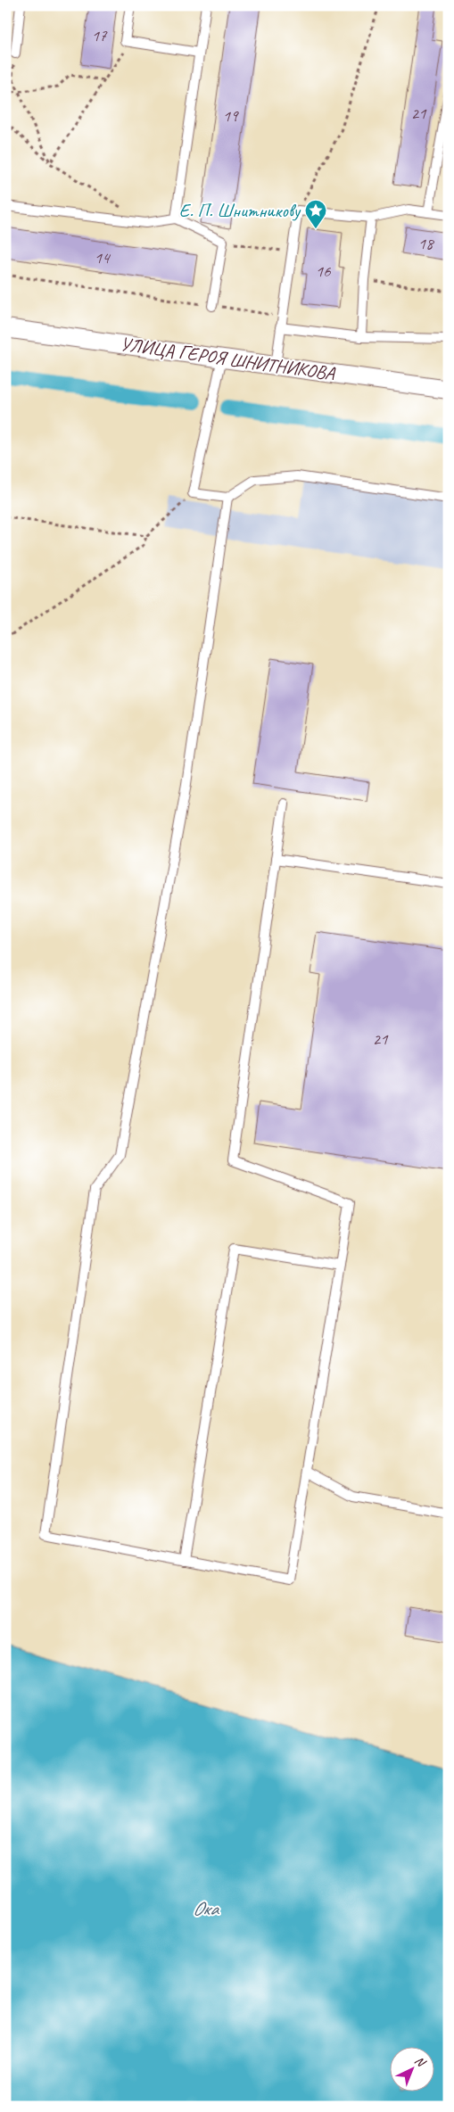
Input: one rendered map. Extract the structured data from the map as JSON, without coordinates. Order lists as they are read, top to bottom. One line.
{"streets":{"street":["УЛИЦА ГЕРОЯ ШНИТНИКОВА"]},"water":["Ока"],"places":{"place":["Е. П. Шнитникову"]},"house_numbers":["17","21","19","18","14","16","21"],"north":"top right"}
